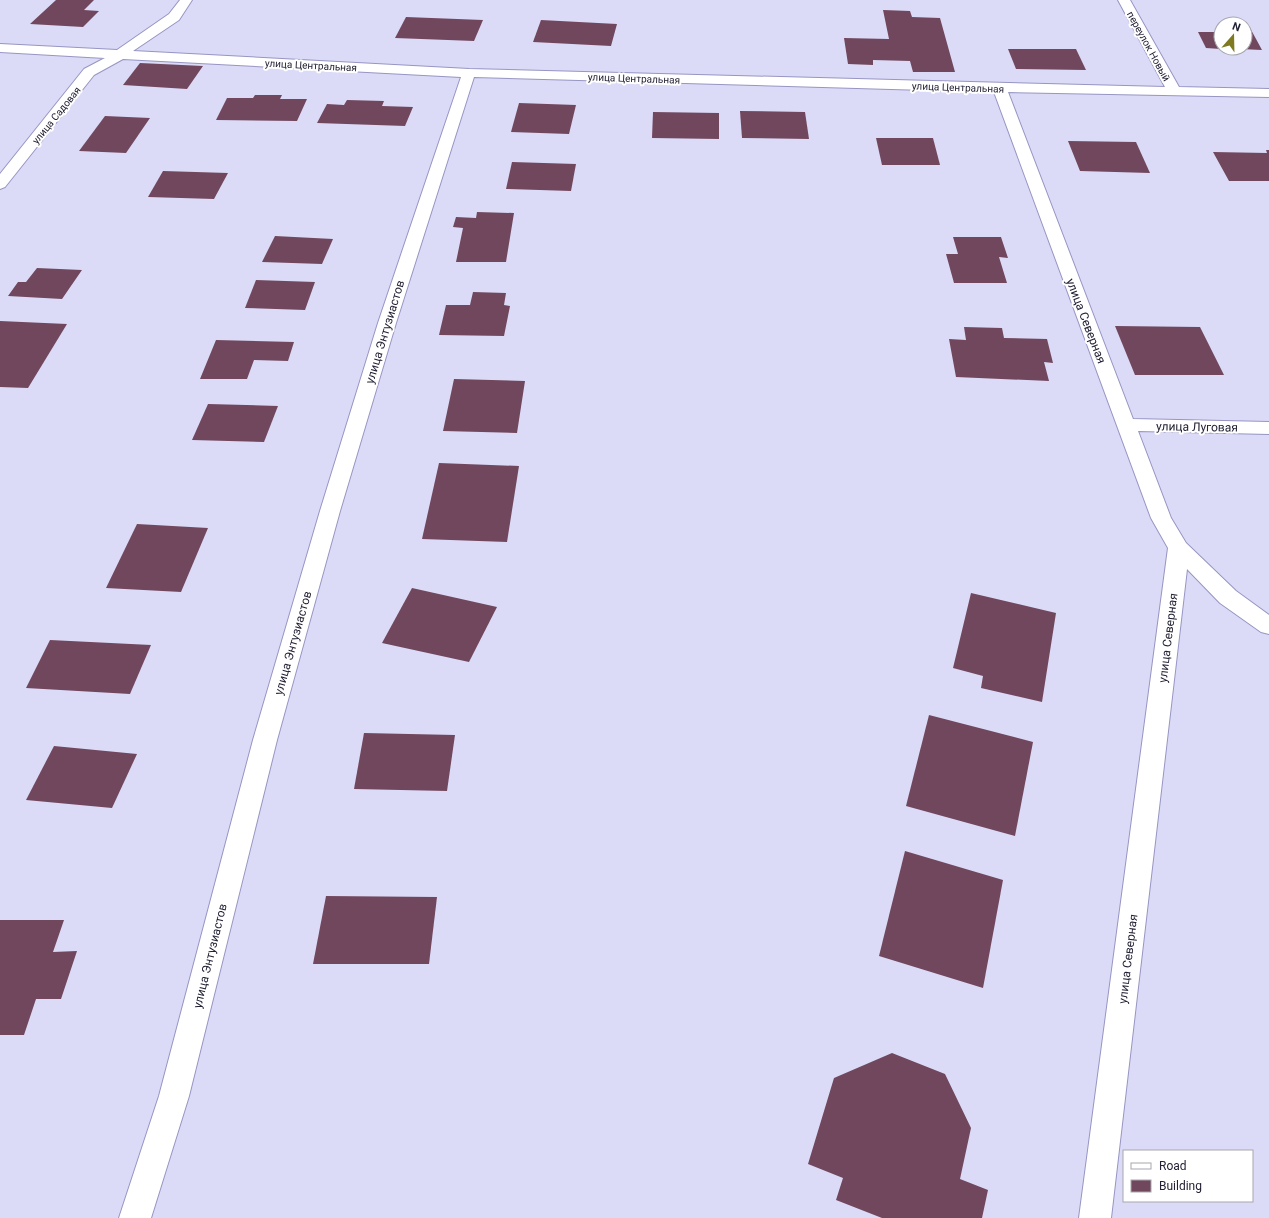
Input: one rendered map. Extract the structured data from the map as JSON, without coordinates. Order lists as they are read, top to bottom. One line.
{"streets":{"street":["переулок Новый","улица Центральная","улица Садовая","улица Северная","улица Энтузиастов"]},"crossings":[["переулок Новый","улица Центральная"],["улица Центральная","улица Садовая"],["улица Центральная","улица Северная"],["улица Центральная","улица Энтузиастов"]],"legend":["Road","Building"],"north":"top"}
